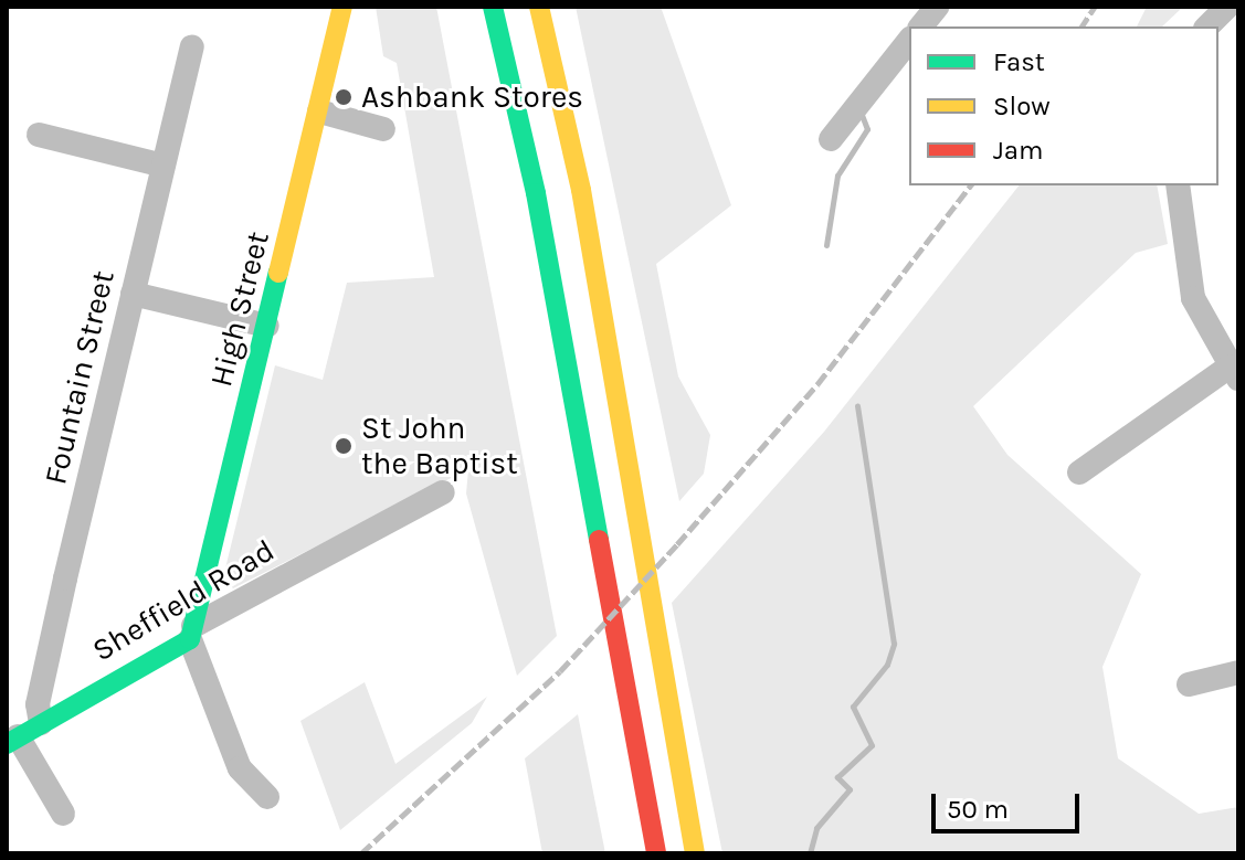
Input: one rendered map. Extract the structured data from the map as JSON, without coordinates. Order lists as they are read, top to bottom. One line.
{"streets":{"main road":["High Street","Sheffield Road"],"street":["Fountain Street"]},"crossings":[["High Street","Sheffield Road"],["Fountain Street","Sheffield Road"]],"places":["Ashbank Stores","St John the Baptist"],"legend":["Fast","Slow","Jam"],"scale_bar":"50 m"}
